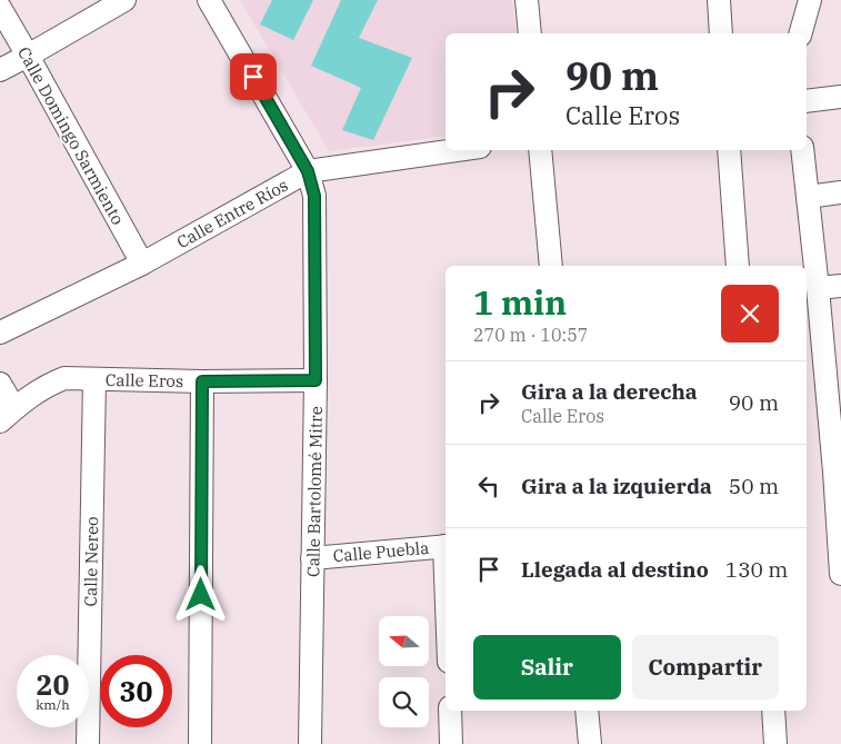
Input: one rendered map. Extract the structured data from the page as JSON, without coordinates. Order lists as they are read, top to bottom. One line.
{"streets":{"street":["Calle Domingo Sarmiento","Calle Entre Ríos","Calle Eros","Calle Bartolomé Mitre","Calle Puebla","Calle Nereo"]},"crossings":[["Calle Domingo Sarmiento","Calle Entre Ríos"],["Calle Entre Ríos","Calle Bartolomé Mitre"],["Calle Eros","Calle Bartolomé Mitre"],["Calle Eros","Calle Nereo"],["Calle Bartolomé Mitre","Calle Puebla"]],"north":"left","page":{"turn":["90 m","Calle Eros"],"heading":["1 min","270 m · 10:57"],"list":[{"name":"Gira a la derecha","note":"Calle Eros","value":"90 m"},{"name":"Gira a la izquierda","value":"50 m"},{"name":"Llegada al destino","value":"130 m"}],"buttons":["Salir","Compartir"],"speed":"20 km/h","limit":"30"}}
